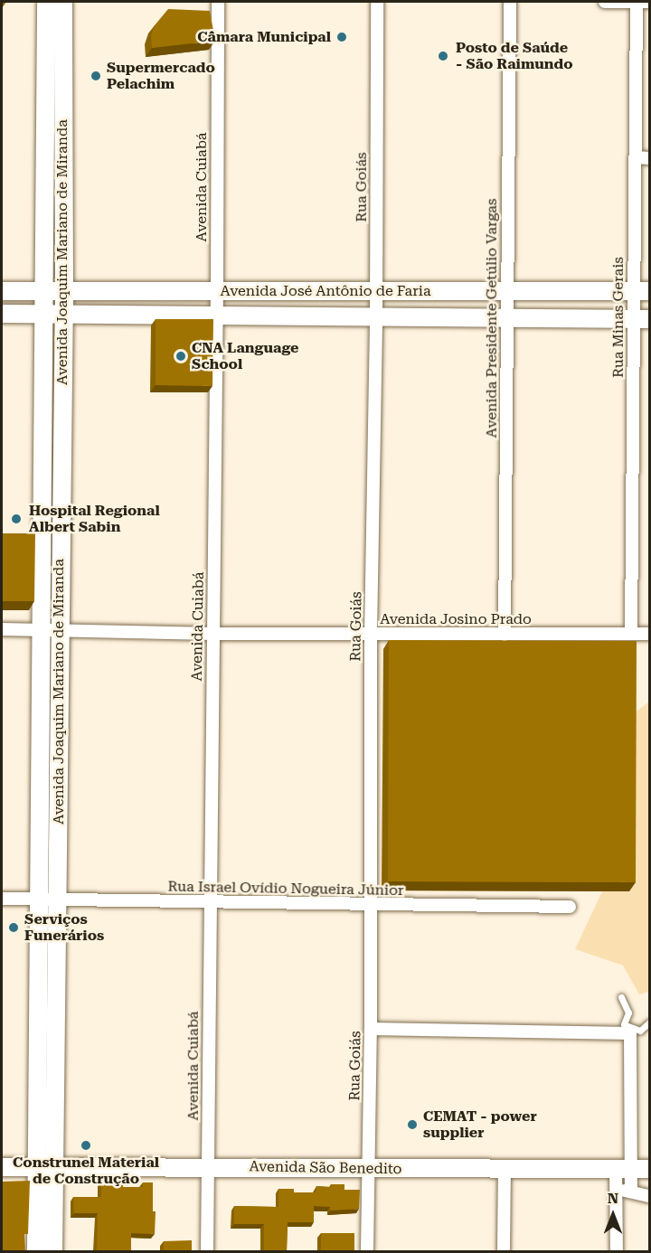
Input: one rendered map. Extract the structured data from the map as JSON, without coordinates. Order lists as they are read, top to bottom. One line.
{"streets":{"street":["Avenida Cuiabá","Rua Goiás","Avenida Joaquim Mariano de Miranda","Avenida José Antônio de Faria","Rua Minas Gerais","Avenida Presidente Getúlio Vargas","Avenida Josino Prado","Rua Israel Ovídio Nogueira Júnior","Avenida São Benedito"]},"crossings":[["Avenida Cuiabá","Avenida José Antônio de Faria"],["Avenida Cuiabá","Avenida Josino Prado"],["Avenida Cuiabá","Rua Israel Ovídio Nogueira Júnior"],["Avenida Cuiabá","Avenida São Benedito"],["Rua Goiás","Avenida José Antônio de Faria"],["Rua Goiás","Avenida Josino Prado"],["Rua Goiás","Rua Israel Ovídio Nogueira Júnior"],["Rua Goiás","Avenida São Benedito"],["Avenida Joaquim Mariano de Miranda","Avenida José Antônio de Faria"],["Avenida Joaquim Mariano de Miranda","Avenida Josino Prado"],["Avenida Joaquim Mariano de Miranda","Rua Israel Ovídio Nogueira Júnior"],["Avenida Joaquim Mariano de Miranda","Avenida São Benedito"],["Avenida José Antônio de Faria","Rua Minas Gerais"],["Avenida José Antônio de Faria","Avenida Presidente Getúlio Vargas"],["Rua Minas Gerais","Avenida Josino Prado"],["Avenida Presidente Getúlio Vargas","Avenida Josino Prado"]],"places":["Câmara Municipal","Posto de Saúde - São Raimundo","Supermercado Pelachim","CNA Language School","Hospital Regional Albert Sabin","Serviços Funerários","CEMAT - power supplier","Construnel Material de Construção"],"north":"top"}
